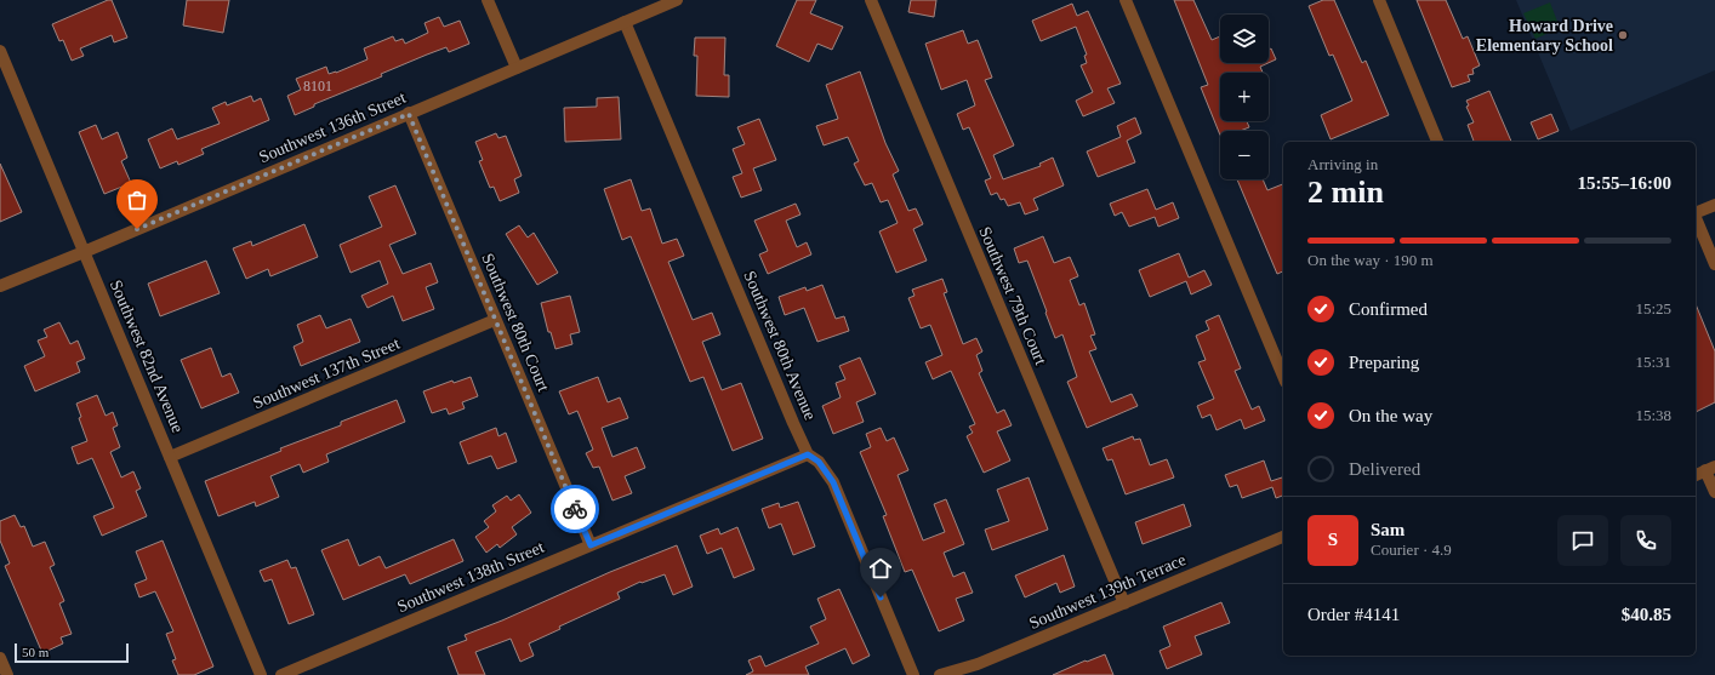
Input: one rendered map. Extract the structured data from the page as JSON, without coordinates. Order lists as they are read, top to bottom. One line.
{"streets":{"street":["Southwest 136th Street","Southwest 79th Court","Southwest 80th Court","Southwest 80th Avenue","Southwest 82nd Avenue","Southwest 137th Street","Southwest 138th Street","Southwest 139th Terrace"]},"crossings":[["Southwest 136th Street","Southwest 80th Court"],["Southwest 136th Street","Southwest 80th Avenue"],["Southwest 136th Street","Southwest 82nd Avenue"],["Southwest 79th Court","Southwest 139th Terrace"],["Southwest 80th Court","Southwest 137th Street"],["Southwest 80th Court","Southwest 138th Street"],["Southwest 80th Avenue","Southwest 138th Street"],["Southwest 82nd Avenue","Southwest 137th Street"]],"places":["Howard Drive Elementary School"],"house_numbers":["8101"],"scale_bar":"50 m","page":{"map_buttons":["+","−"],"heading":["2 min","Arriving in","15:55–16:00"],"panel":["Sam","Courier · 4.9","Order #4141","$40.85"],"bar":"On the way · 190 m","list":[["Confirmed","15:25"],["Preparing","15:31"],["On the way","15:38"],"Delivered"],"round":"S","scale":"50 m"}}
